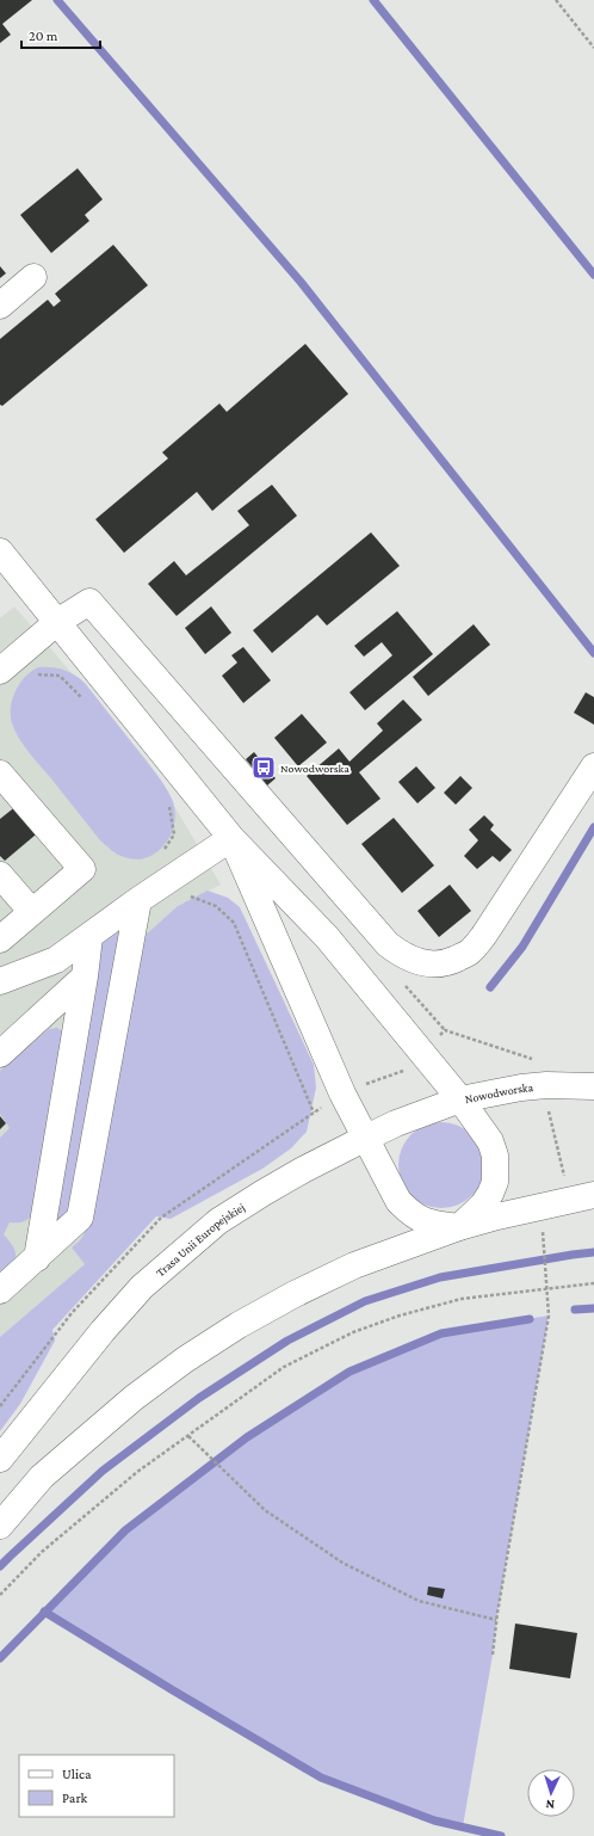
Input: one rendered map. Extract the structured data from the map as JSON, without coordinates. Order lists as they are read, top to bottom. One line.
{"streets":{"main road":["Nowodworska","Trasa Unii Europejskiej"]},"crossings":[["Nowodworska","Trasa Unii Europejskiej"]],"places":{"bus stop":["Nowodworska"]},"legend":["Ulica","Park"],"scale_bar":"20 m","north":"bottom"}
